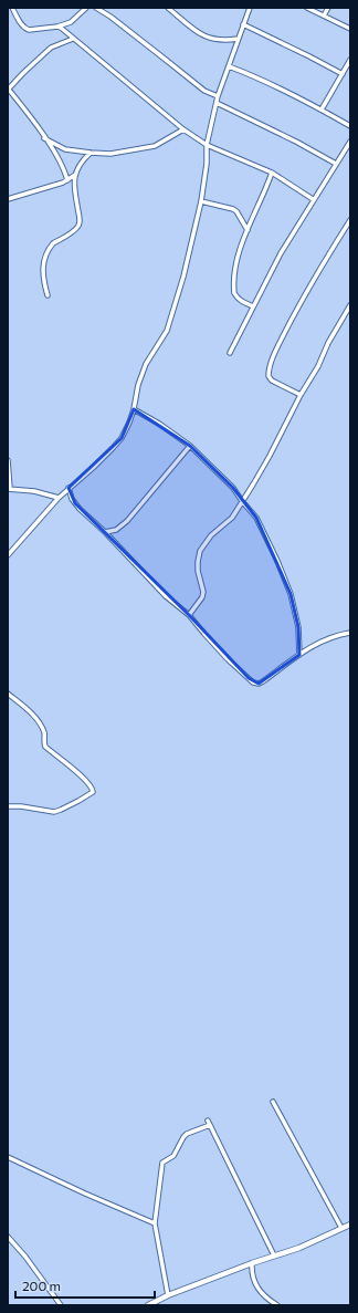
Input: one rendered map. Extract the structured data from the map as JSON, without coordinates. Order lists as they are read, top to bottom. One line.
{"scale_bar":"200 m"}
